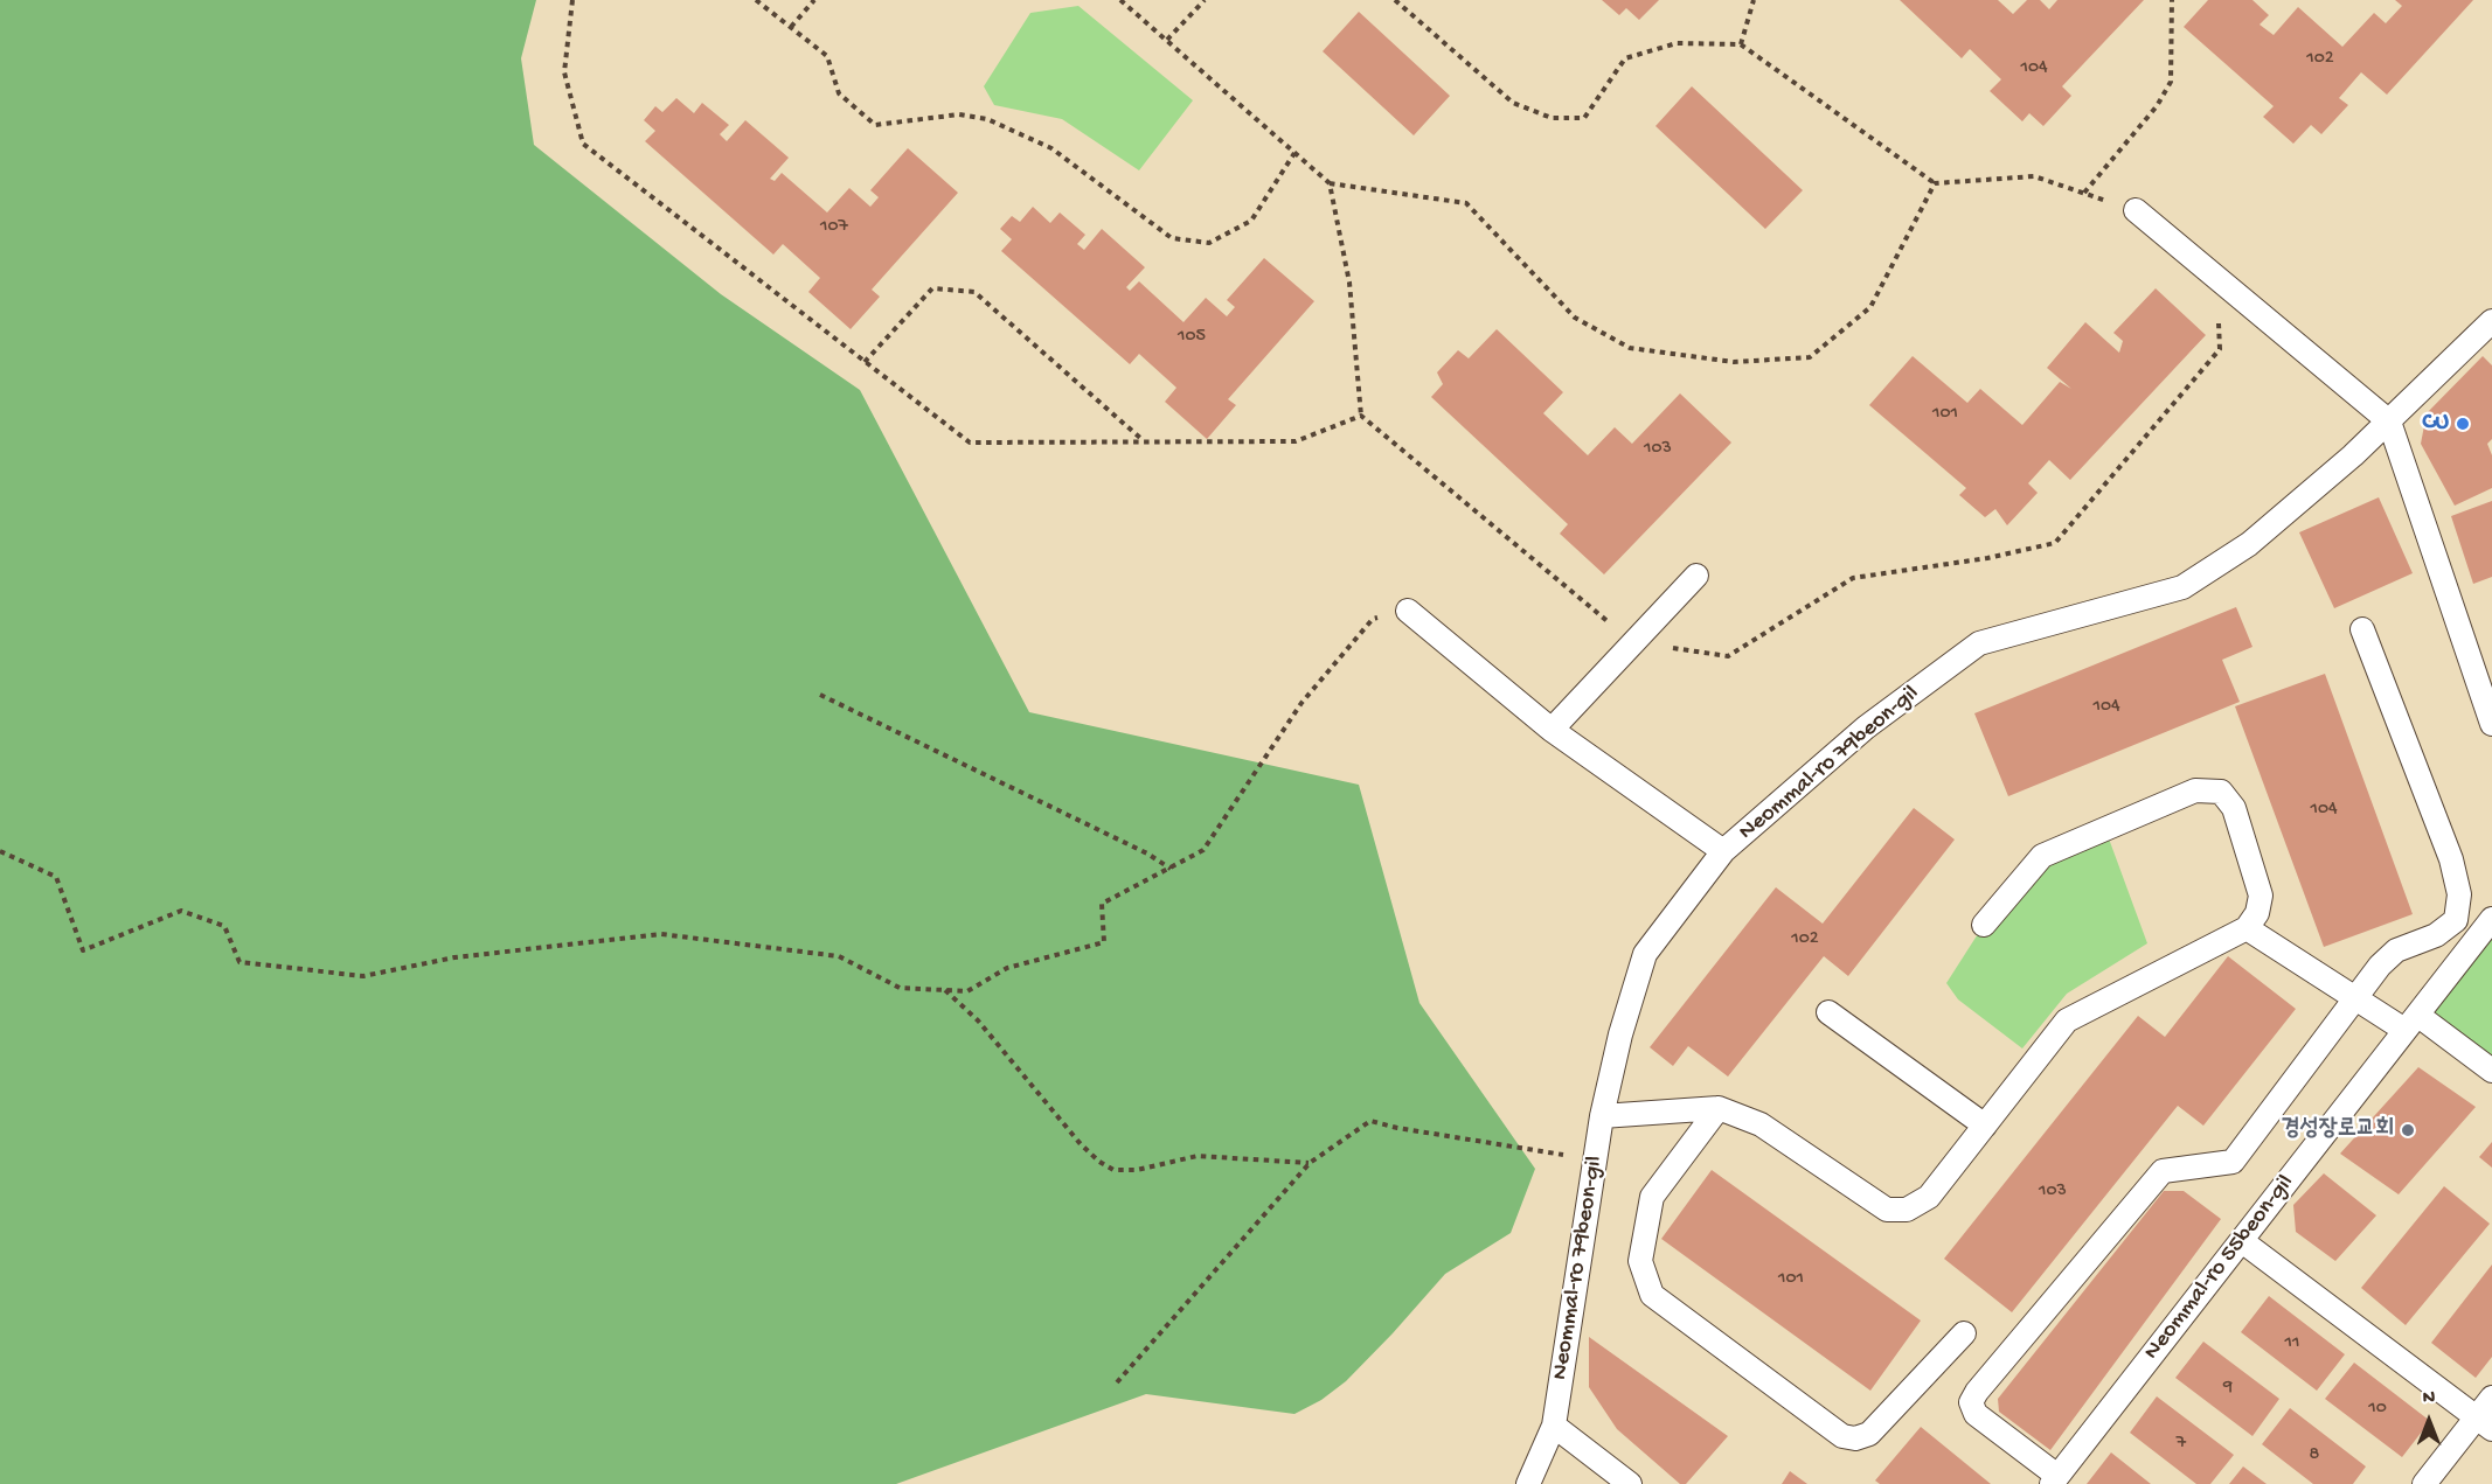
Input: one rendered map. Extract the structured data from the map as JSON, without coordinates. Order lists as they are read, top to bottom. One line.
{"streets":{"lane":["Neommal-ro 79beon-gil","Neommal-ro 55beon-gil"]},"places":["CU","경성장로교회"],"house_numbers":["102","104","107","105","101","103","104","104","102","103","101","11","9","10","7","8"],"north":"top"}
